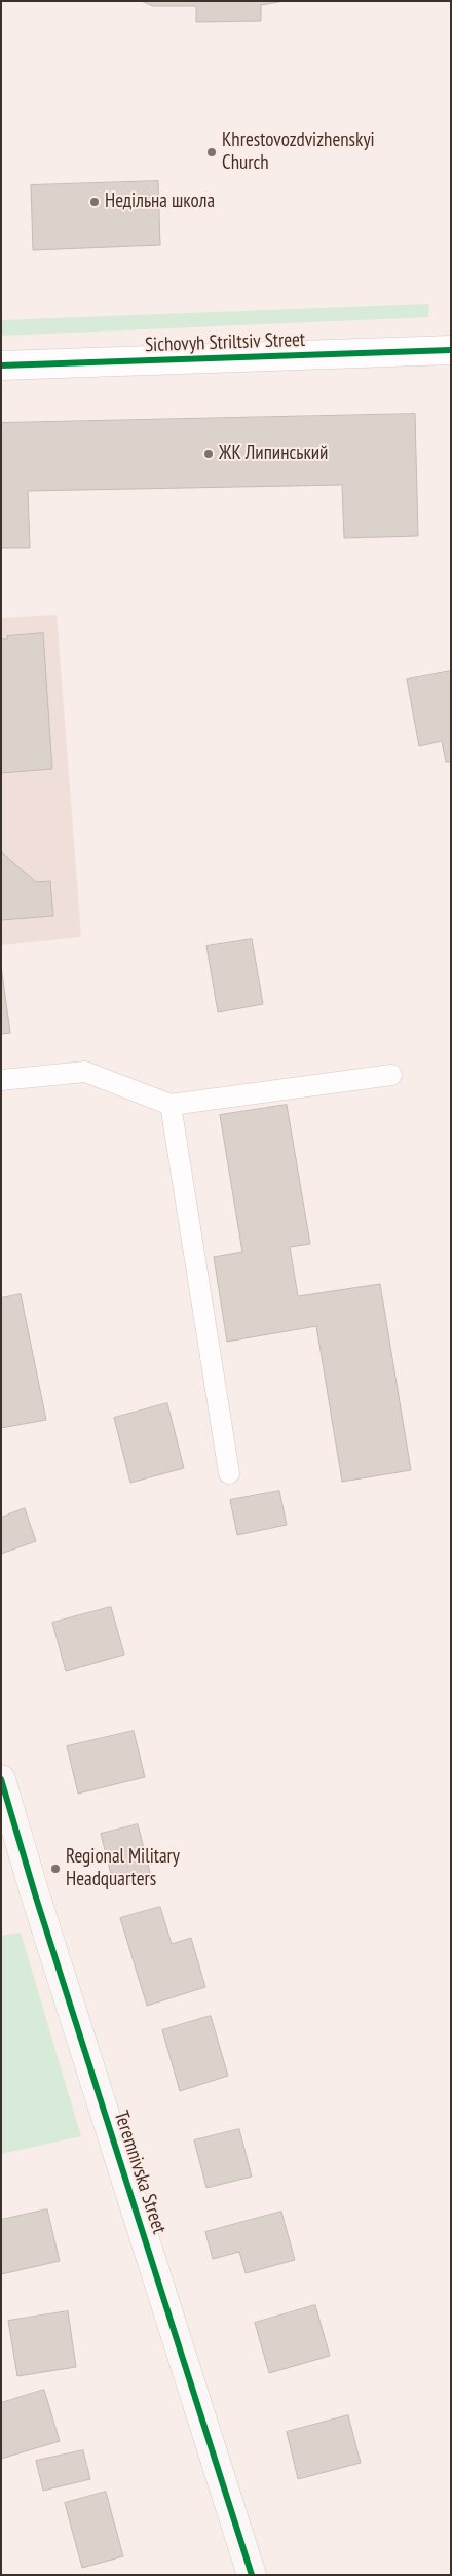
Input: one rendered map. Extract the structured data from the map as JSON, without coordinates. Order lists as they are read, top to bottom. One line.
{"streets":{"street":["Sichovyh Striltsiv Street","Teremnivska Street"]},"places":["Khrestovozdvizhenskyi Church","Недільна школа","ЖК Липинський","Regional Military Headquarters"]}
